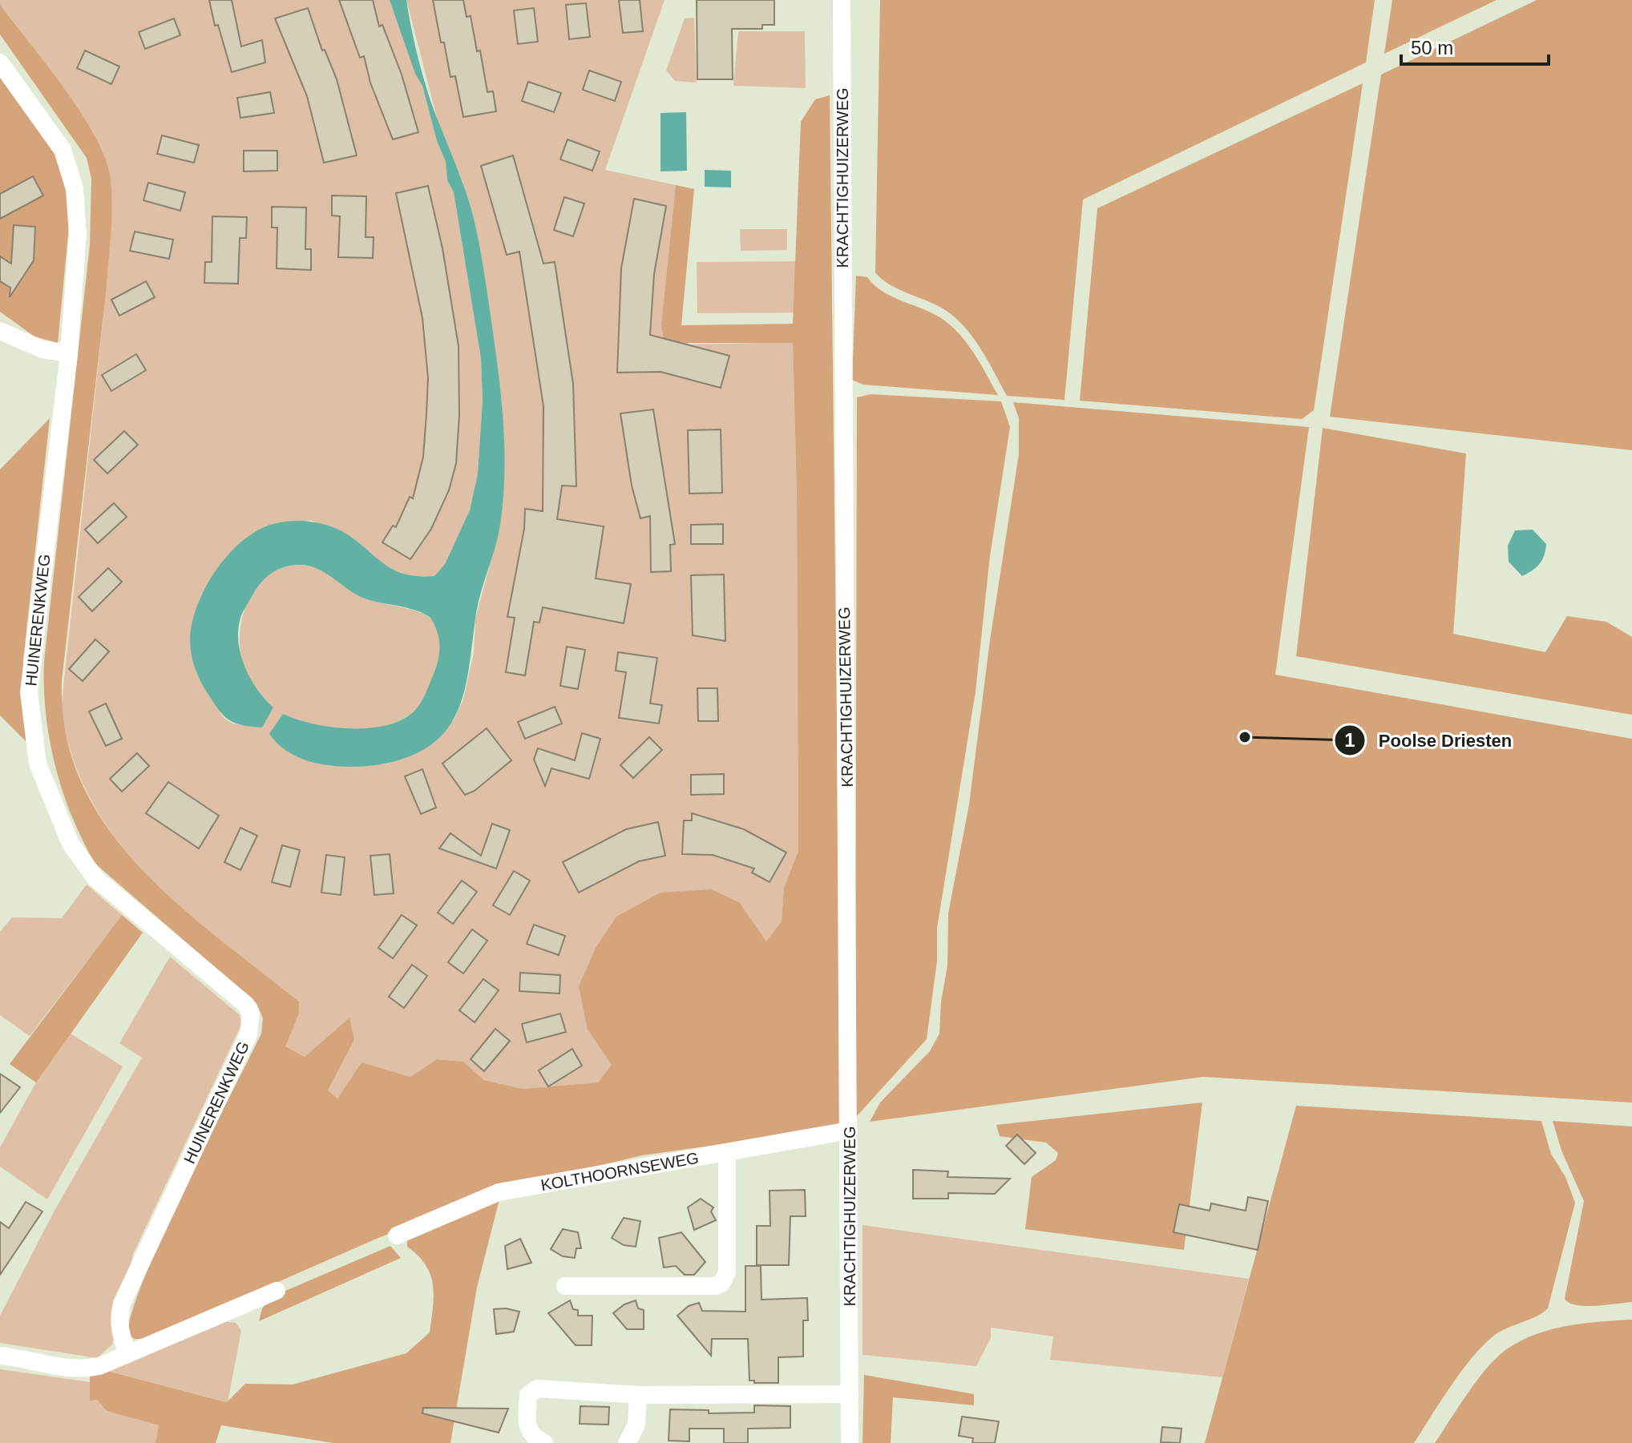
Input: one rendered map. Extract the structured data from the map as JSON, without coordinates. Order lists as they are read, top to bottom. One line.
{"streets":{"street":["KRACHTIGHUIZERWEG","HUINERENKWEG","KOLTHOORNSEWEG"]},"crossings":[["KRACHTIGHUIZERWEG","KOLTHOORNSEWEG"]],"places":["Poolse Driesten"],"scale_bar":"50 m"}
